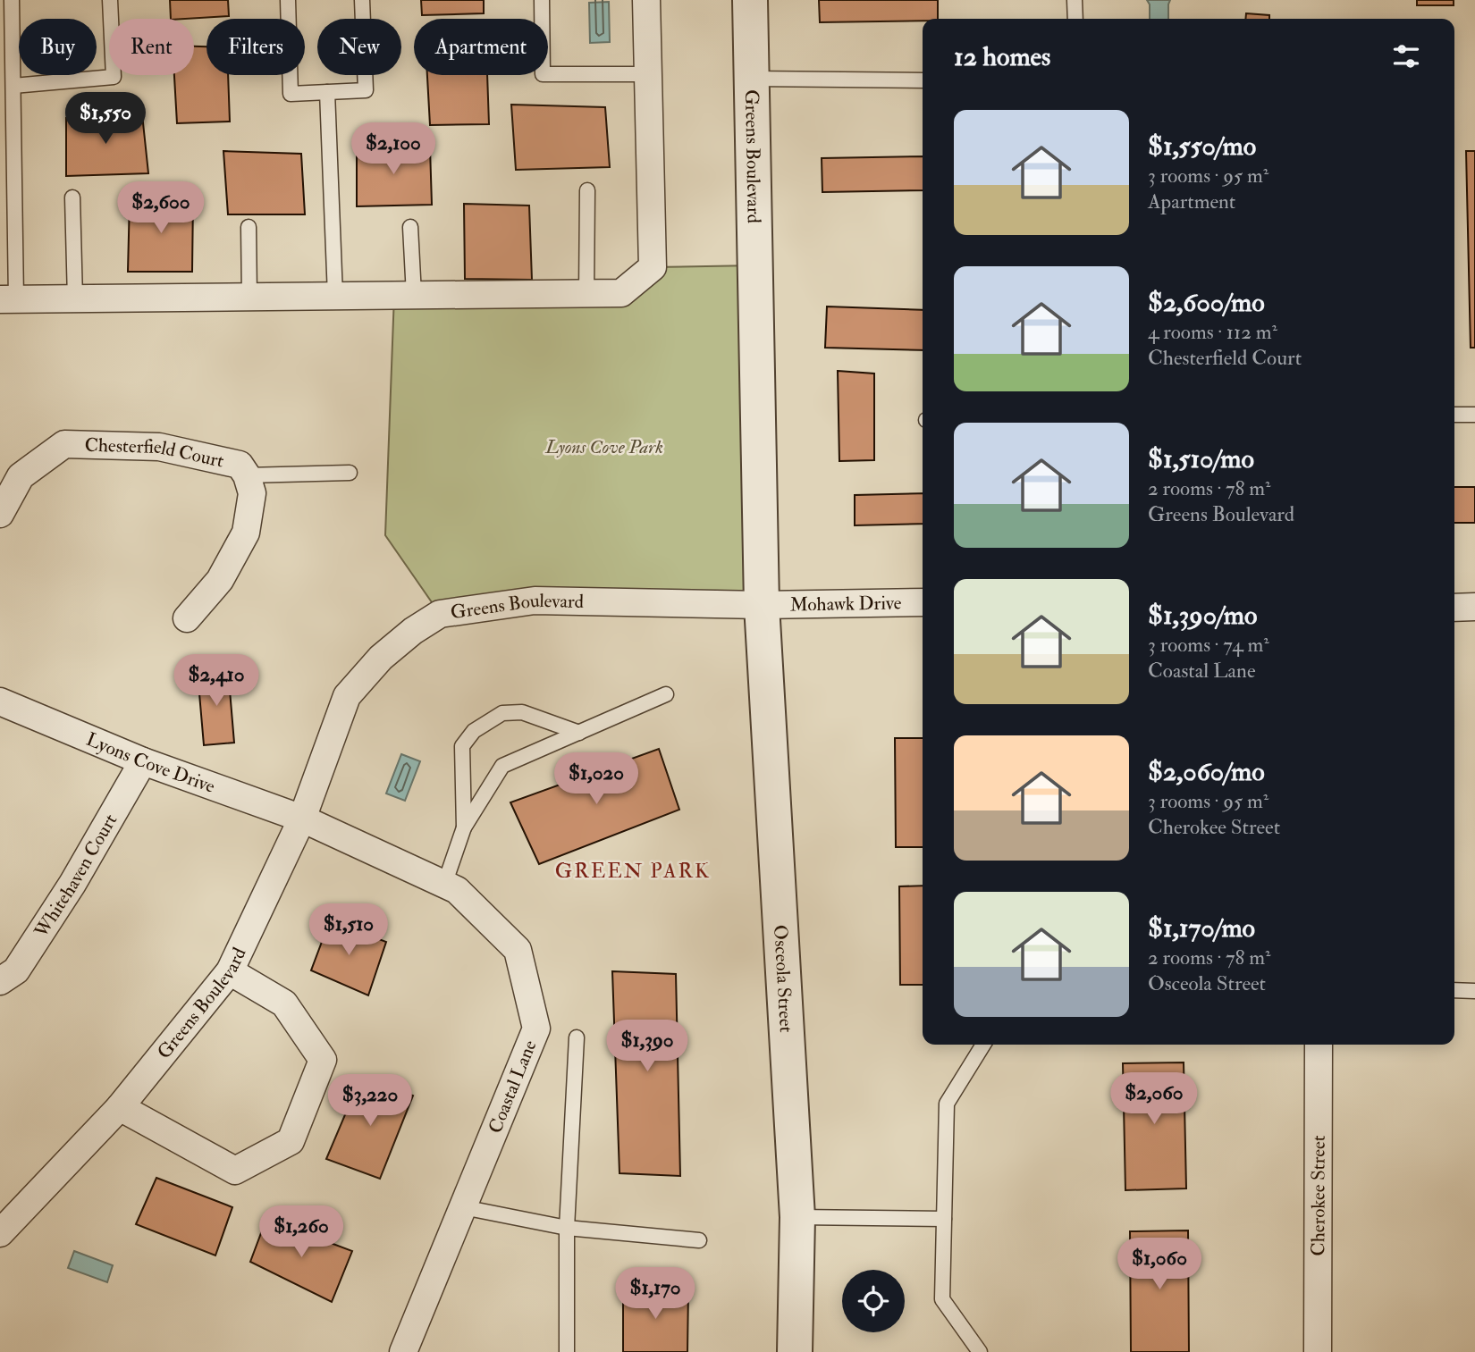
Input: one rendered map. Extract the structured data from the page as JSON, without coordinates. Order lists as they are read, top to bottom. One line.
{"streets":{"street":["Greens Boulevard","Chesterfield Court","Mohawk Drive","Lyons Cove Drive","Whitehaven Court","Osceola Street","Coastal Lane","Cherokee Street"]},"crossings":[["Greens Boulevard","Mohawk Drive"],["Greens Boulevard","Lyons Cove Drive"],["Greens Boulevard","Osceola Street"],["Greens Boulevard","Coastal Lane"],["Mohawk Drive","Osceola Street"],["Lyons Cove Drive","Whitehaven Court"],["Lyons Cove Drive","Coastal Lane"]],"districts":["GREEN PARK"],"parks":["Lyons Cove Park"],"page":{"chip":["Buy","Rent","Filters","New","Apartment"],"heading":"12 homes","price":["$1,550","$2,100","$2,600","$2,410","$1,020","$1,510","$1,390","$2,060","$3,220","$1,260","$1,060","$1,170"],"list":[{"name":"$1,550/mo","note":"3 rooms · 95 m² · Apartment"},{"name":"$2,600/mo","note":"4 rooms · 112 m² · Chesterfield Court"},{"name":"$1,510/mo","note":"2 rooms · 78 m² · Greens Boulevard"},{"name":"$1,390/mo","note":"3 rooms · 74 m² · Coastal Lane"},{"name":"$2,060/mo","note":"3 rooms · 95 m² · Cherokee Street"},{"name":"$1,170/mo","note":"2 rooms · 78 m² · Osceola Street"}]}}
